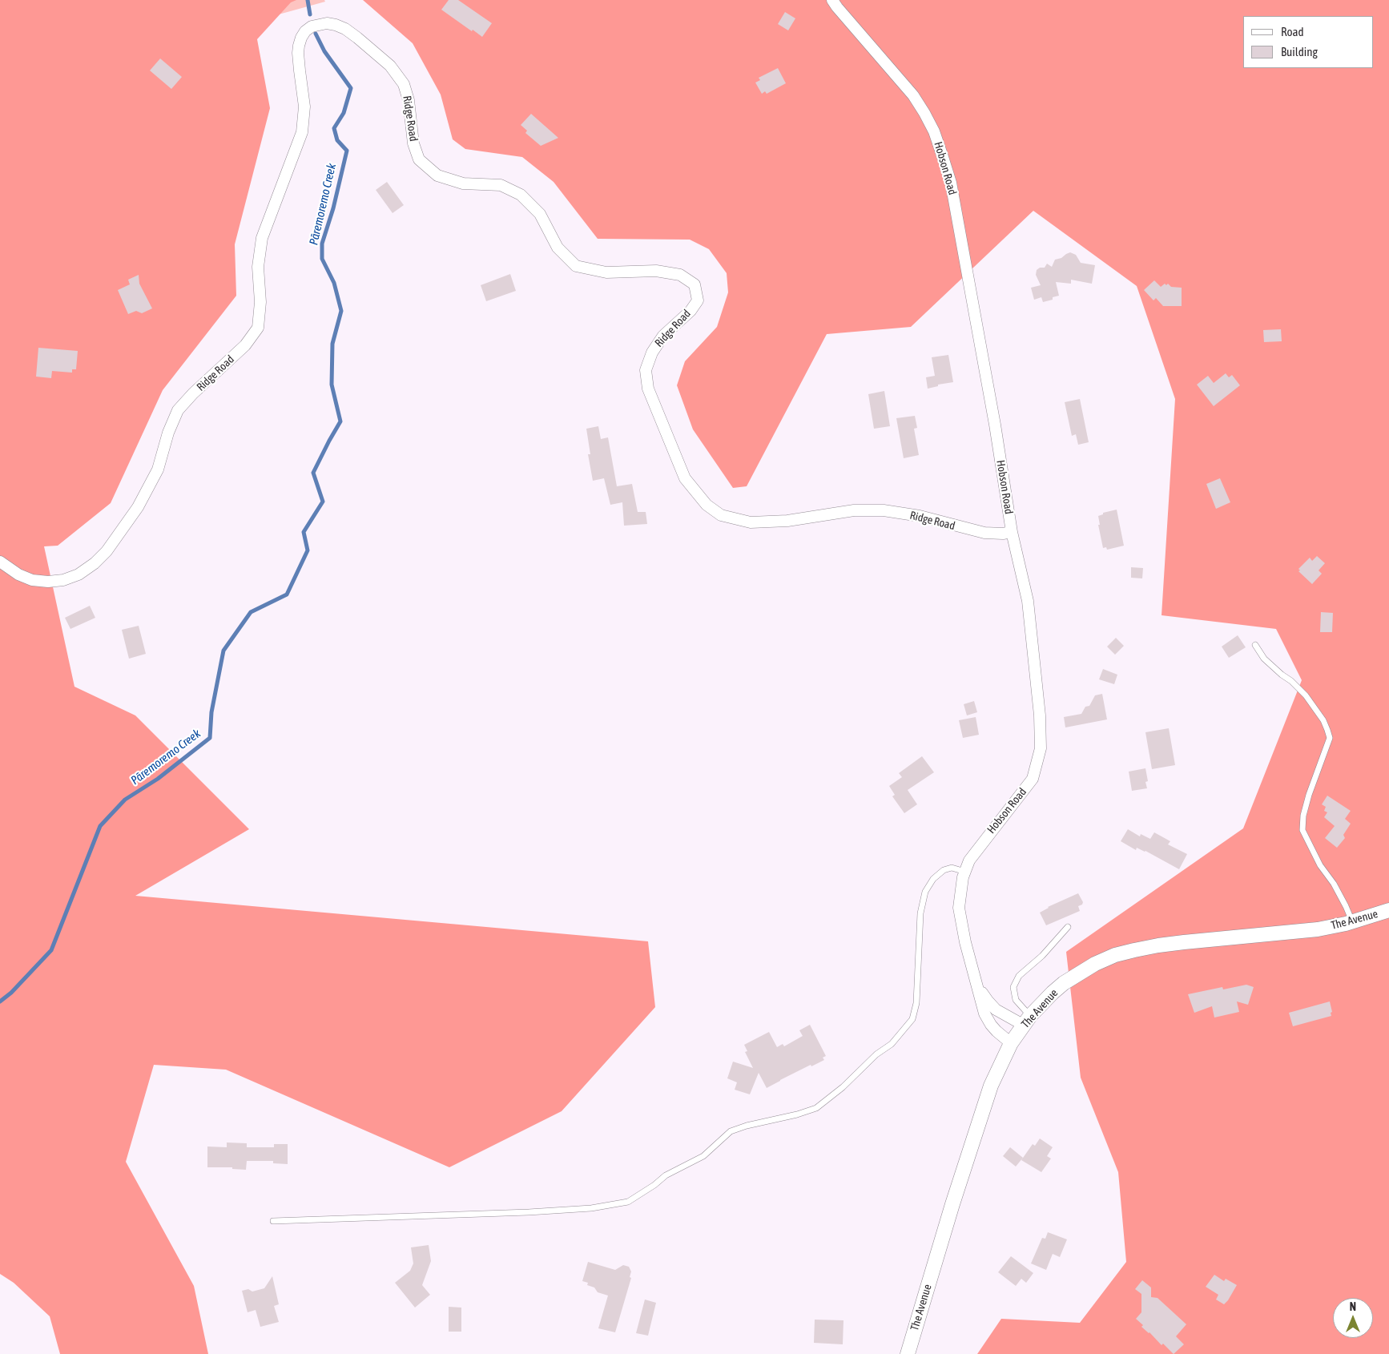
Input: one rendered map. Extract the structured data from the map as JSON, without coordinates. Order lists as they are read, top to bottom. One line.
{"streets":{"street":["Ridge Road","Hobson Road","The Avenue"]},"crossings":[["Ridge Road","Hobson Road"],["Hobson Road","The Avenue"]],"water":["Pāremoremo Creek"],"legend":["Road","Building"],"north":"top"}
